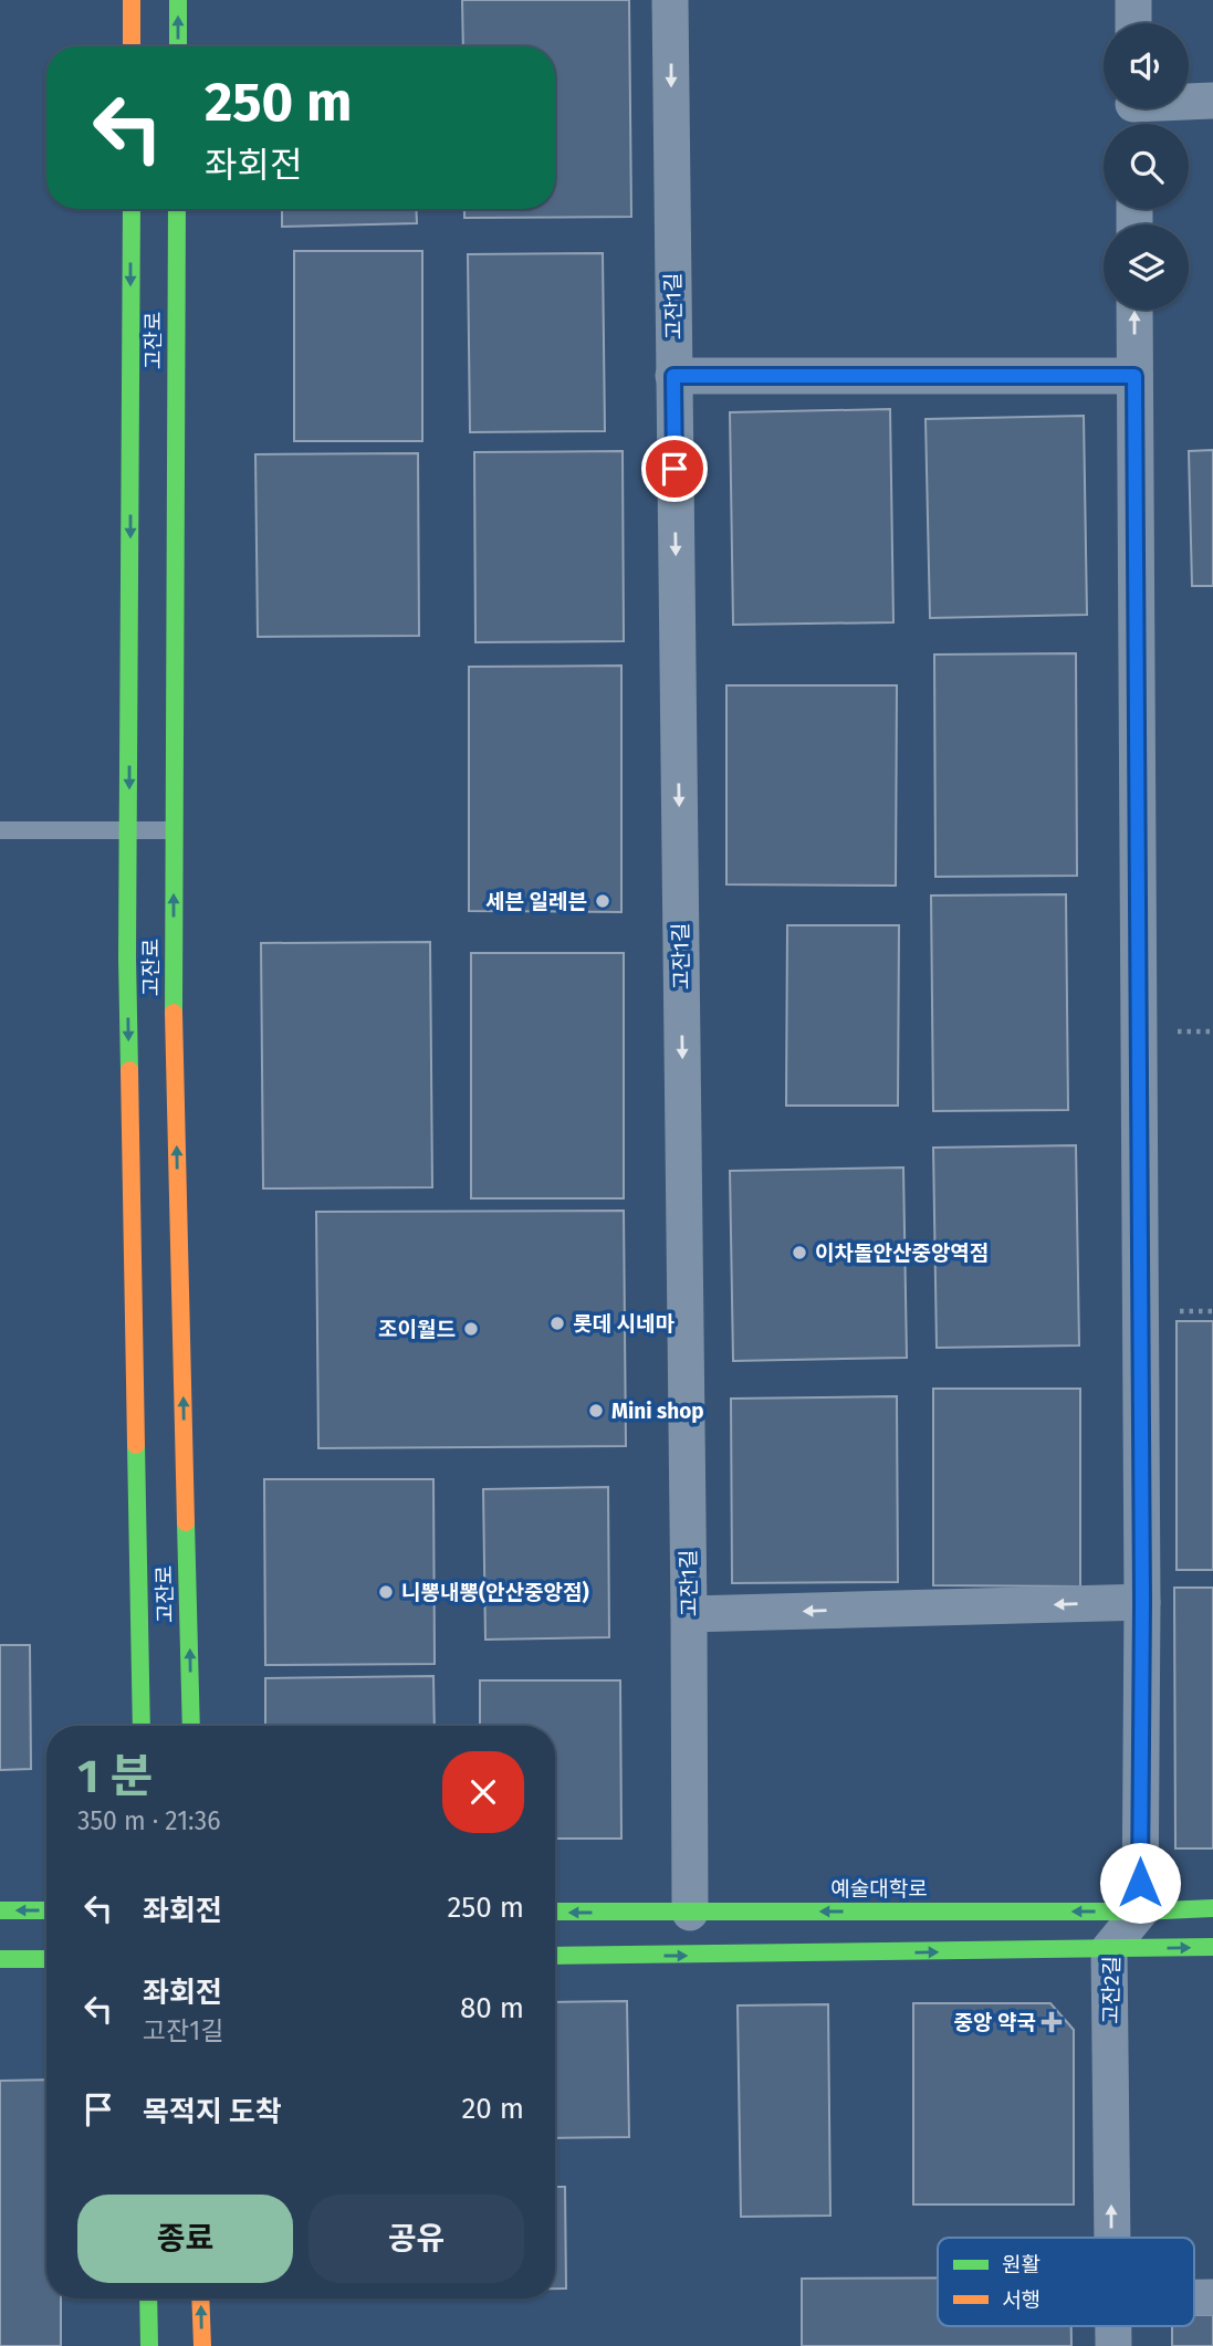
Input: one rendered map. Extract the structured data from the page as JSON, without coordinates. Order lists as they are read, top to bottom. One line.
{"streets":{"street":["고잔1길","고잔로","예술대학로","고잔2길"]},"crossings":[["고잔1길","예술대학로"],["예술대학로","고잔2길"]],"one_way":["고잔1길","고잔2길"],"places":{"other":["세븐 일레븐","이차돌안산중앙역점","롯데 시네마","조이월드","Mini shop","니뽕내뽕(안산중앙점)"],"health":["중앙 약국"]},"legend":["원활","서행"],"page":{"turn":["250 m","좌회전"],"heading":["1 분","350 m · 21:36"],"list":[{"name":"좌회전","value":"250 m"},{"name":"좌회전","note":"고잔1길","value":"80 m"},{"name":"목적지 도착","value":"20 m"}],"buttons":["종료","공유"]}}
